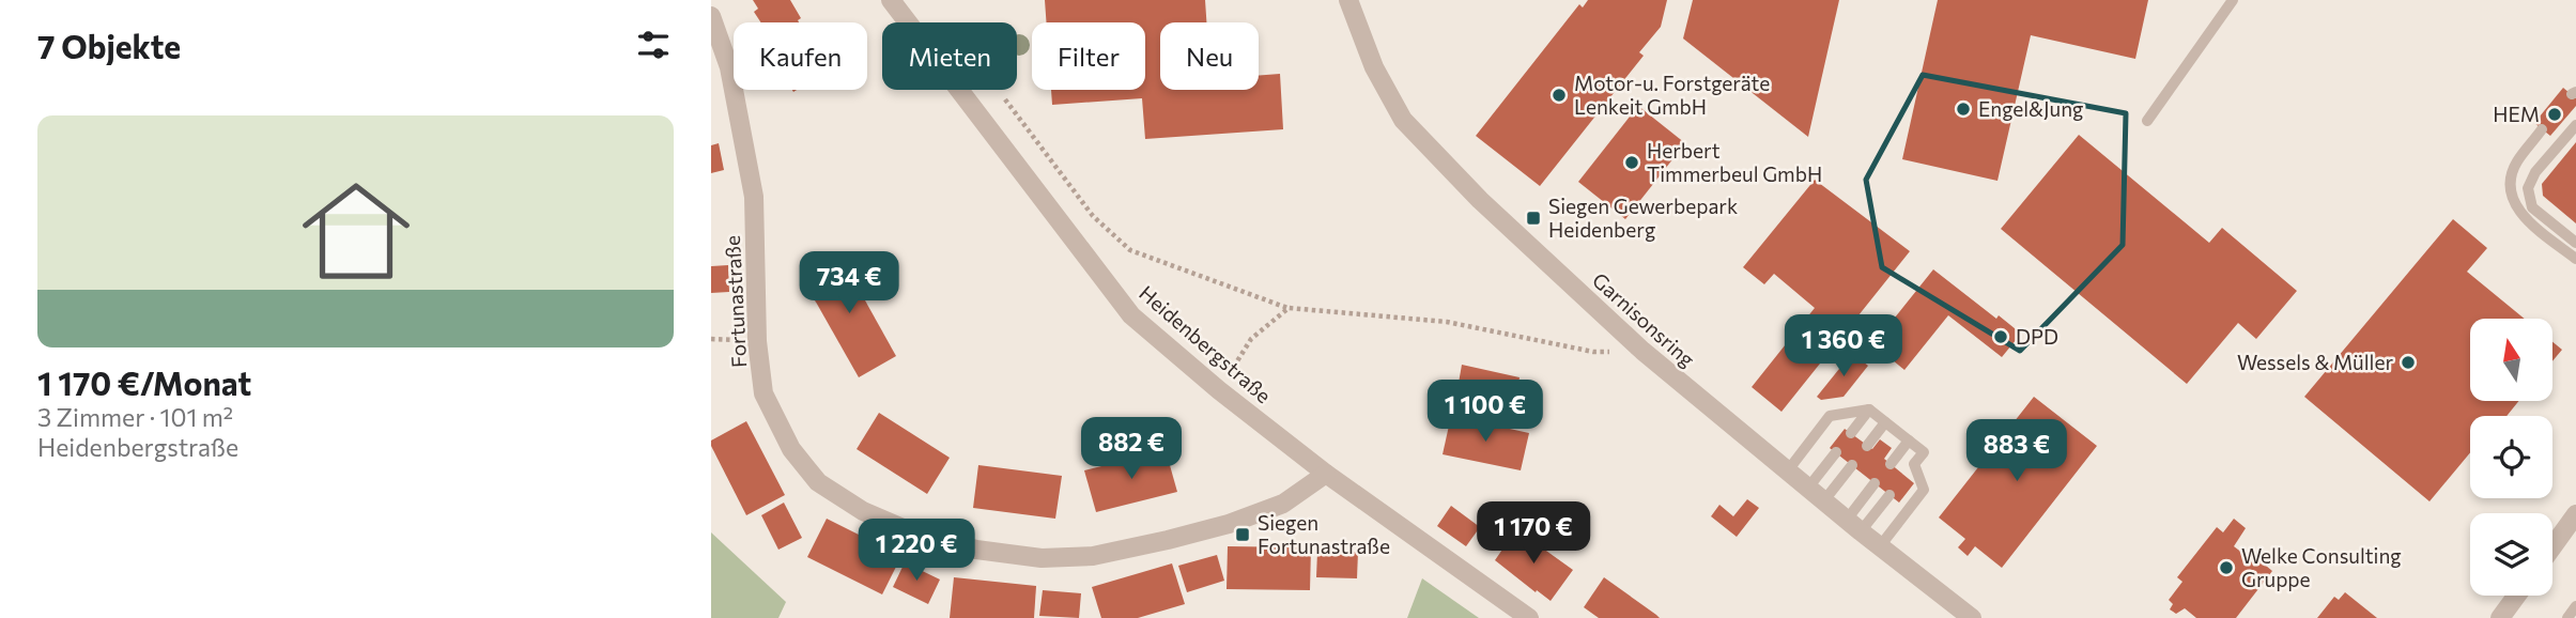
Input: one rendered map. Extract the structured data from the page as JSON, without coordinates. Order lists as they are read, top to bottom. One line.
{"streets":{"street":["Fortunastraße","Garnisonsring","Heidenbergstraße"]},"crossings":[["Fortunastraße","Heidenbergstraße"]],"places":{"other":["Motor-u. Forstgeräte Lenkeit GmbH","Engel&Jung","HEM","Herbert Timmerbeul GmbH","DPD","Wessels & Müller","Welke Consulting Gruppe"],"transit":["Siegen Gewerbepark Heidenberg","Siegen Fortunastraße"]},"north":"top","page":{"heading":"7 Objekte","chip":["Kaufen","Mieten","Filter","Neu"],"list":[{"name":"1 170 €/Monat","note":"3 Zimmer · 101 m² · Heidenbergstraße"}],"price":["734 €","1 360 €","1 100 €","882 €","883 €","1 170 €","1 220 €"]}}
